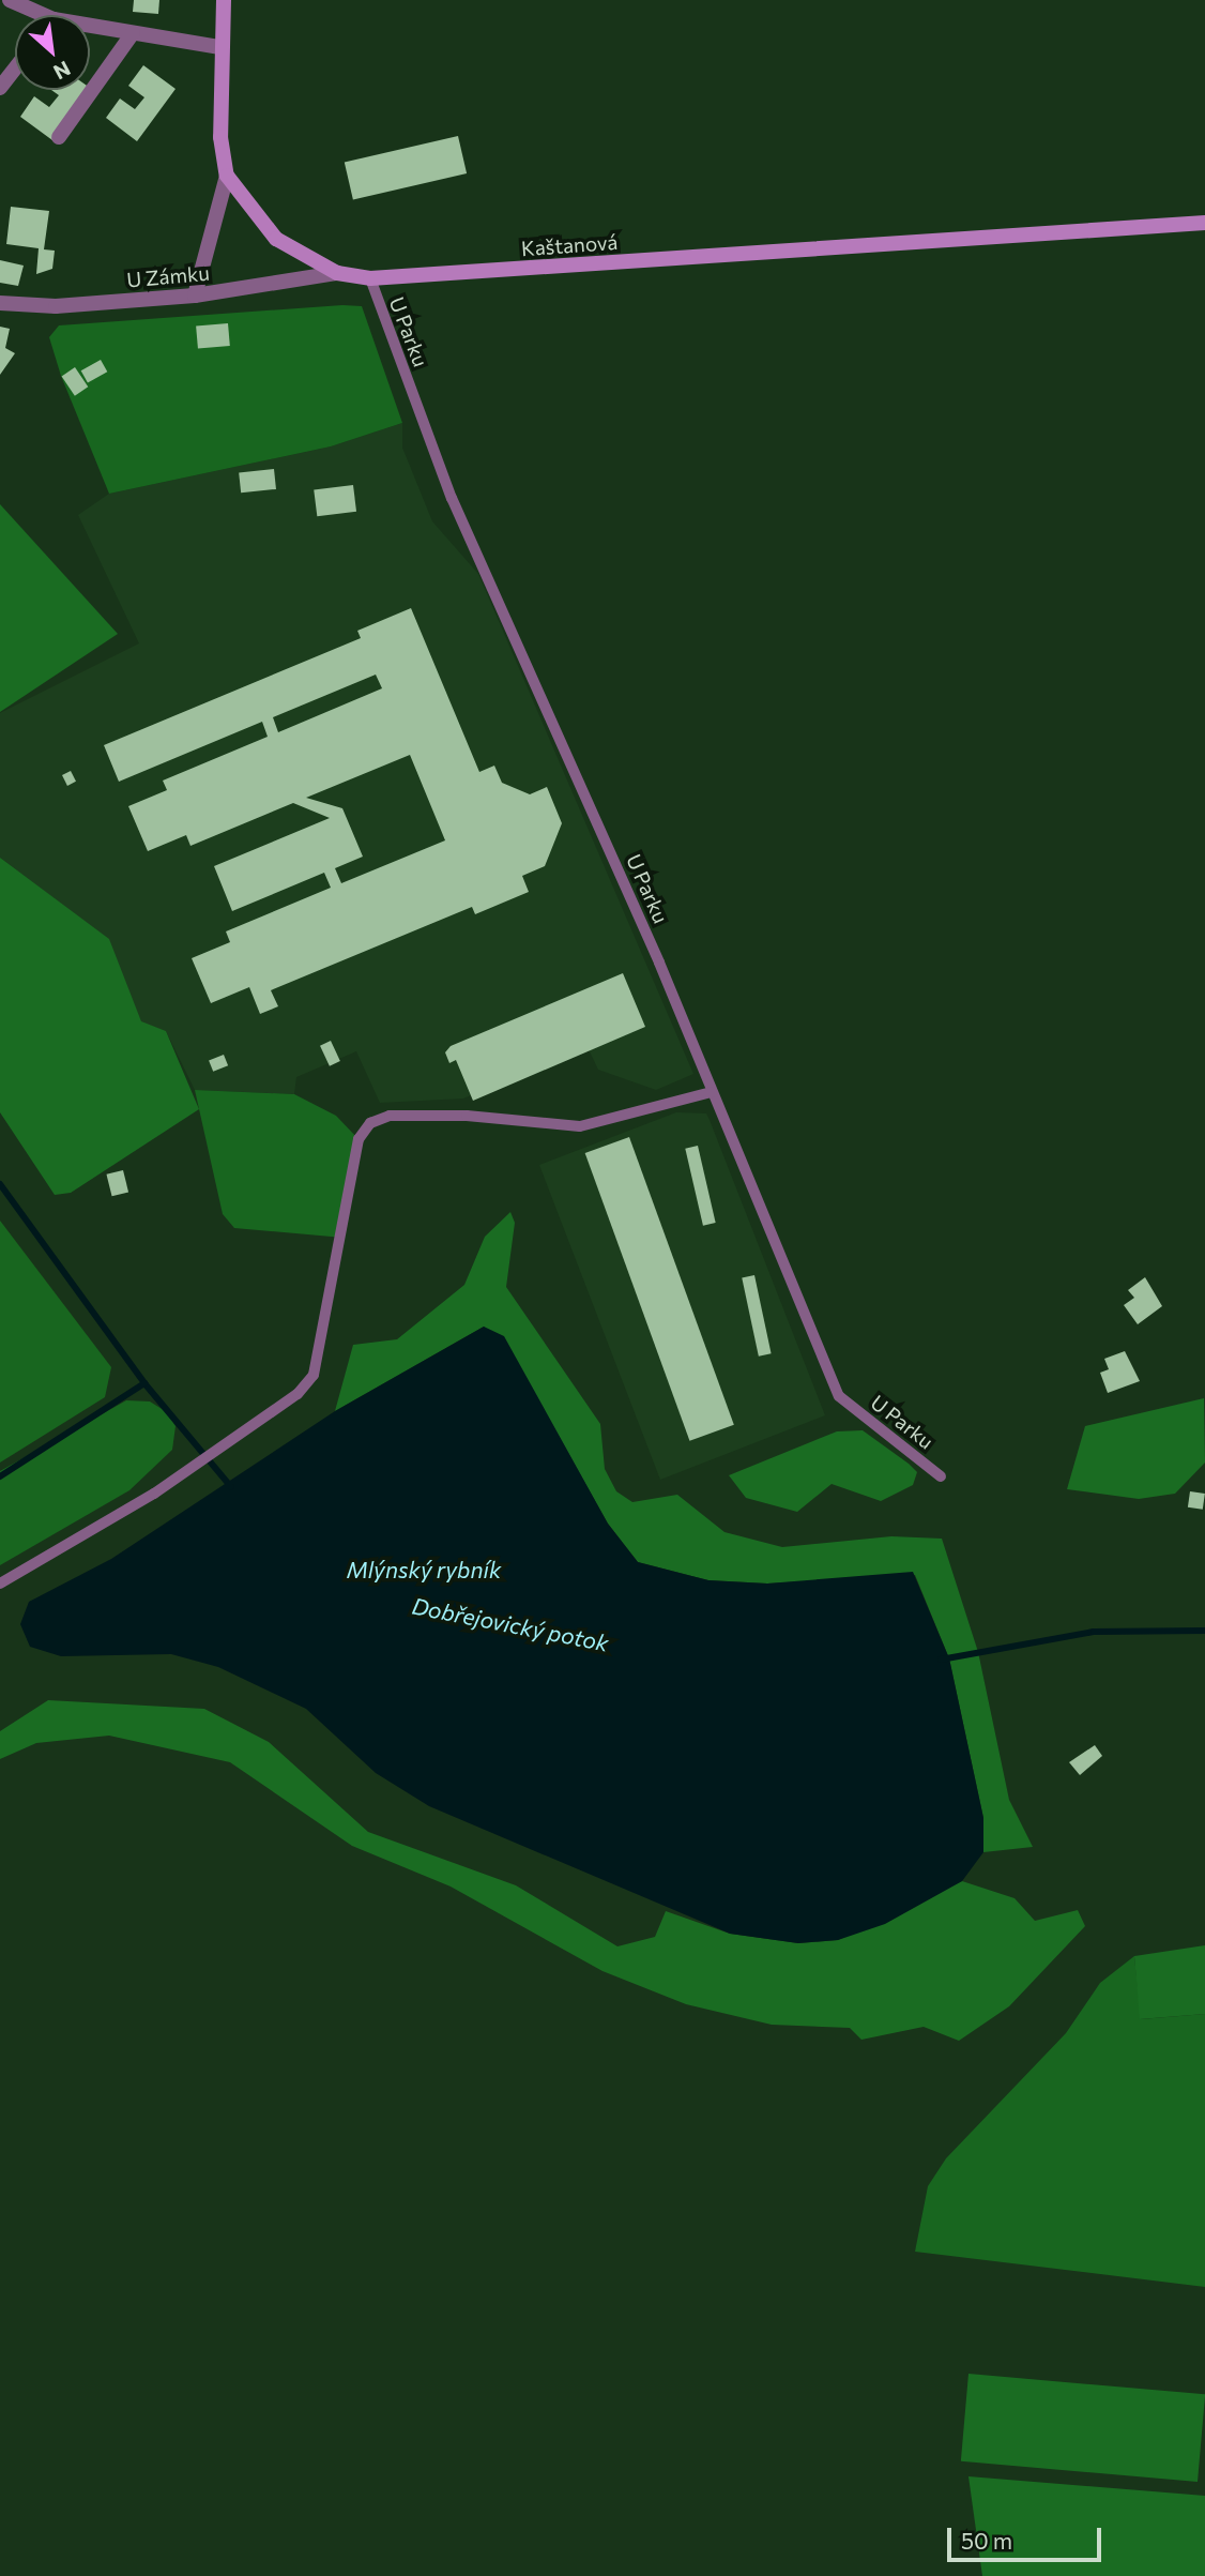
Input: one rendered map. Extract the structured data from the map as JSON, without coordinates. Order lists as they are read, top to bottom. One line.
{"streets":{"street":["Kaštanová","U Zámku"],"lane":["U Parku"]},"crossings":[["Kaštanová","U Zámku"],["Kaštanová","U Parku"]],"water":["Mlýnský rybník","Dobřejovický potok"],"scale_bar":"50 m","north":"bottom right"}
